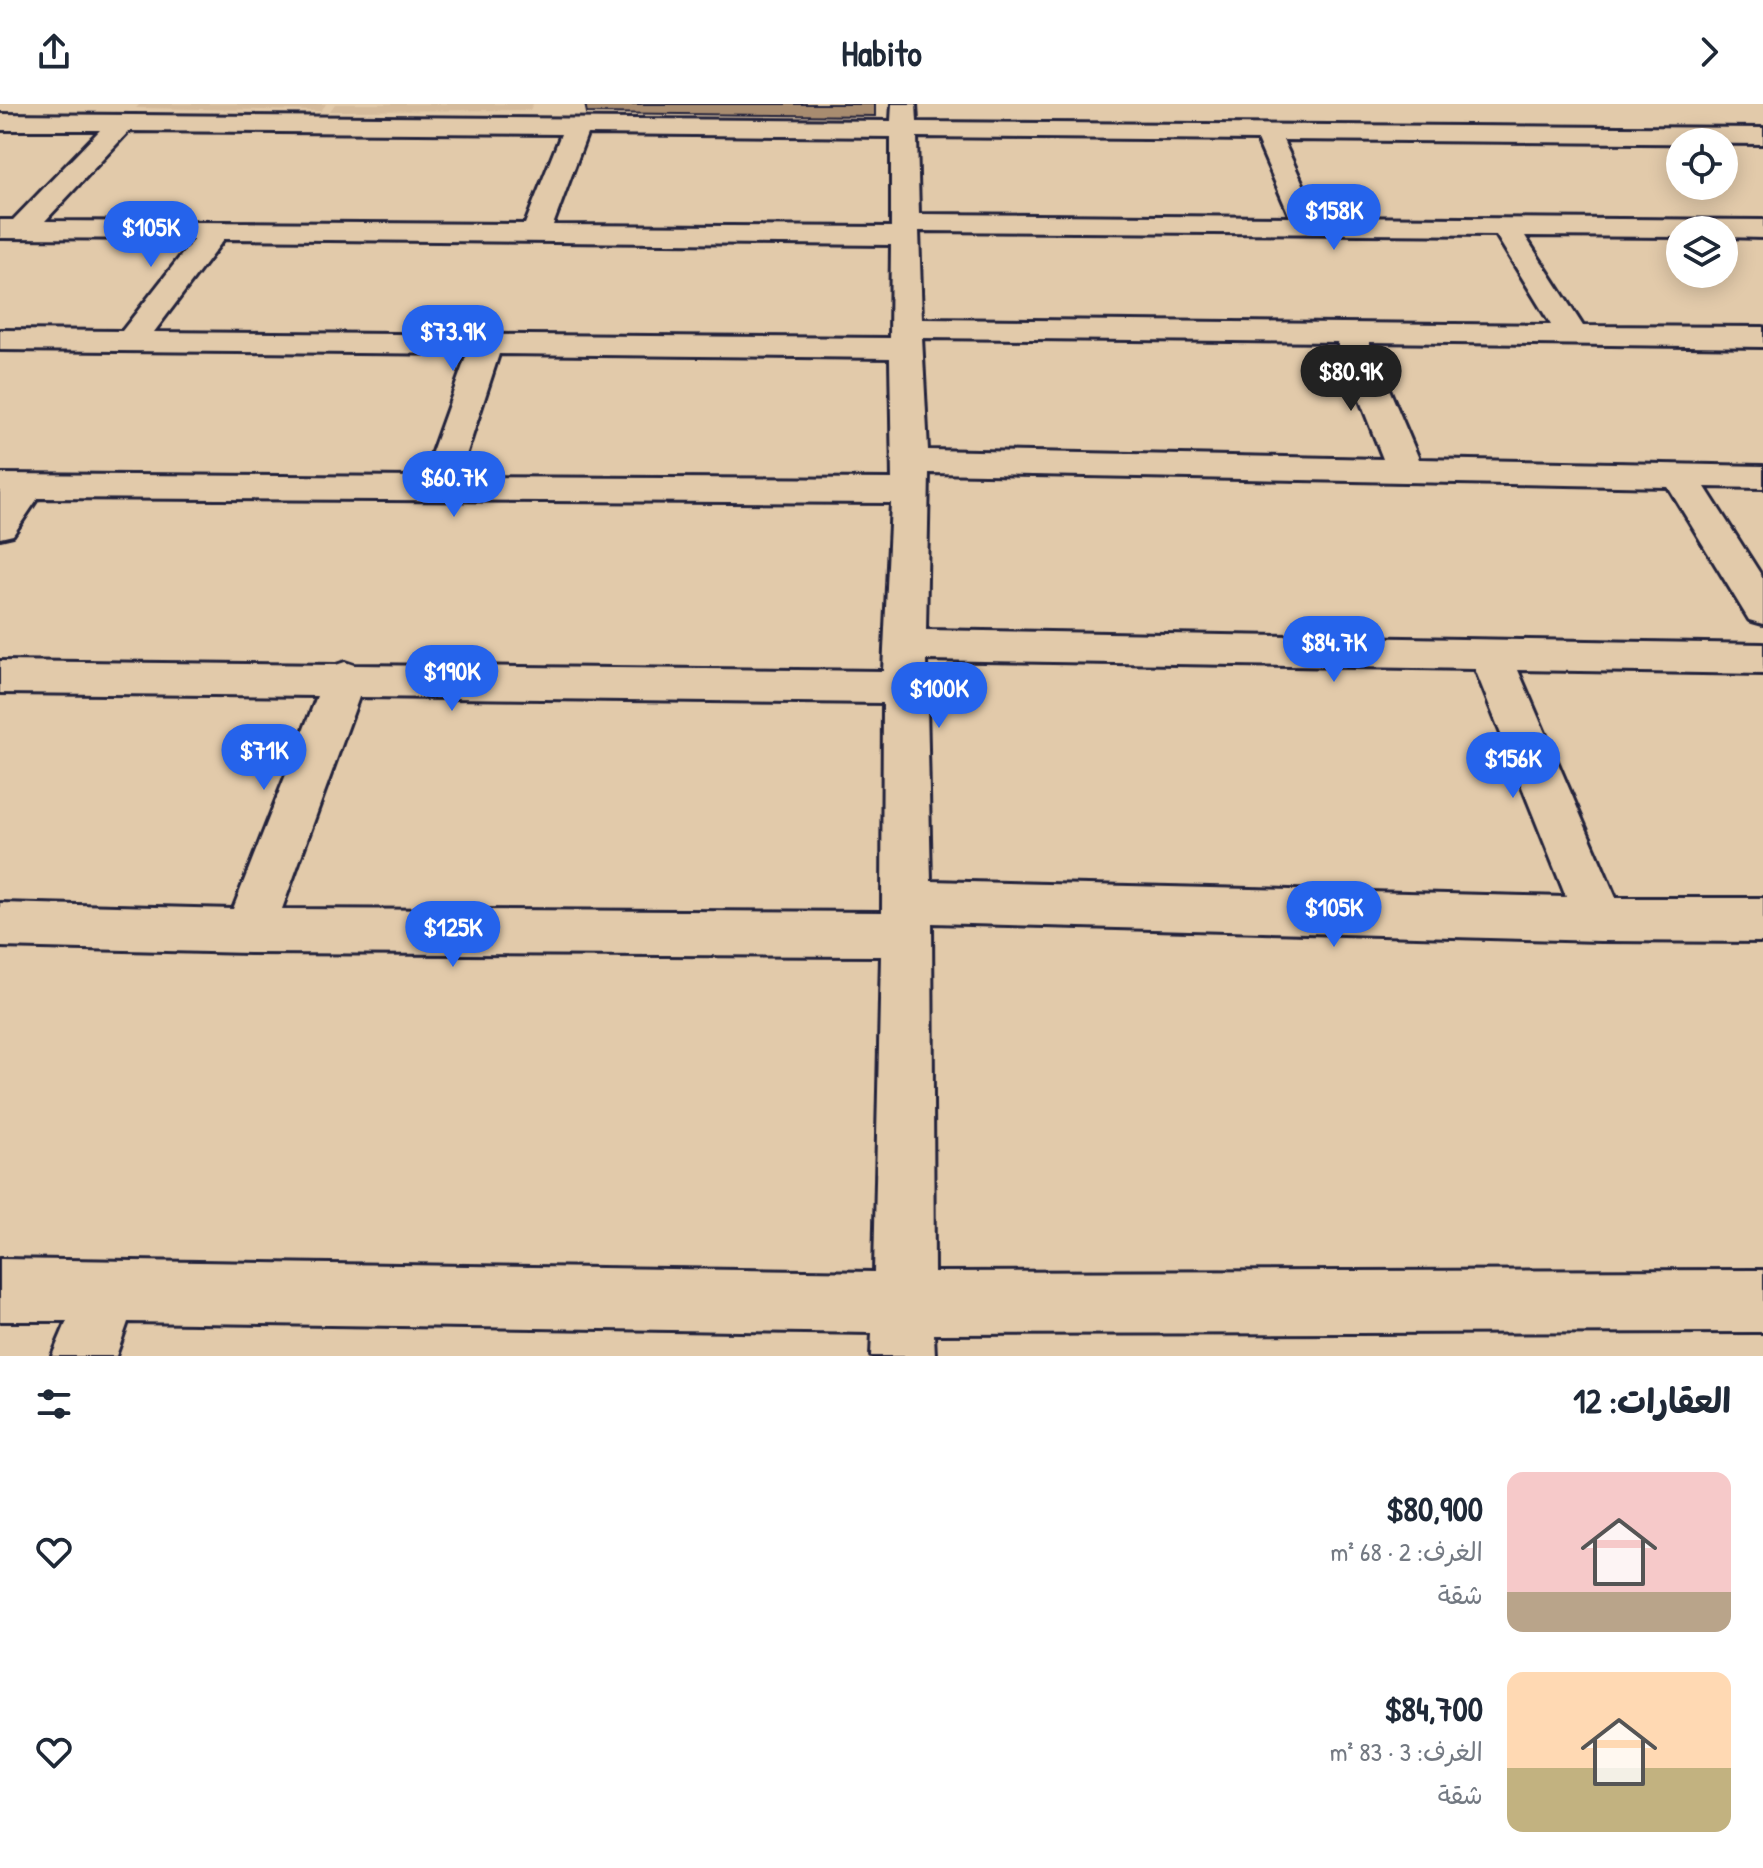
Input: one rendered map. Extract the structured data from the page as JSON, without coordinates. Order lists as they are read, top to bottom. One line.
{"page":{"header":"Habito","price":["$158K","$105K","$73.9K","$80.9K","$60.7K","$84.7K","$190K","$100K","$71K","$156K","$105K","$125K"],"heading":"العقارات: 12","list":[{"name":"$80,900","note":"الغرف: 2 · 68 m² · شقة"},{"name":"$84,700","note":"الغرف: 3 · 83 m² · شقة"}]}}
